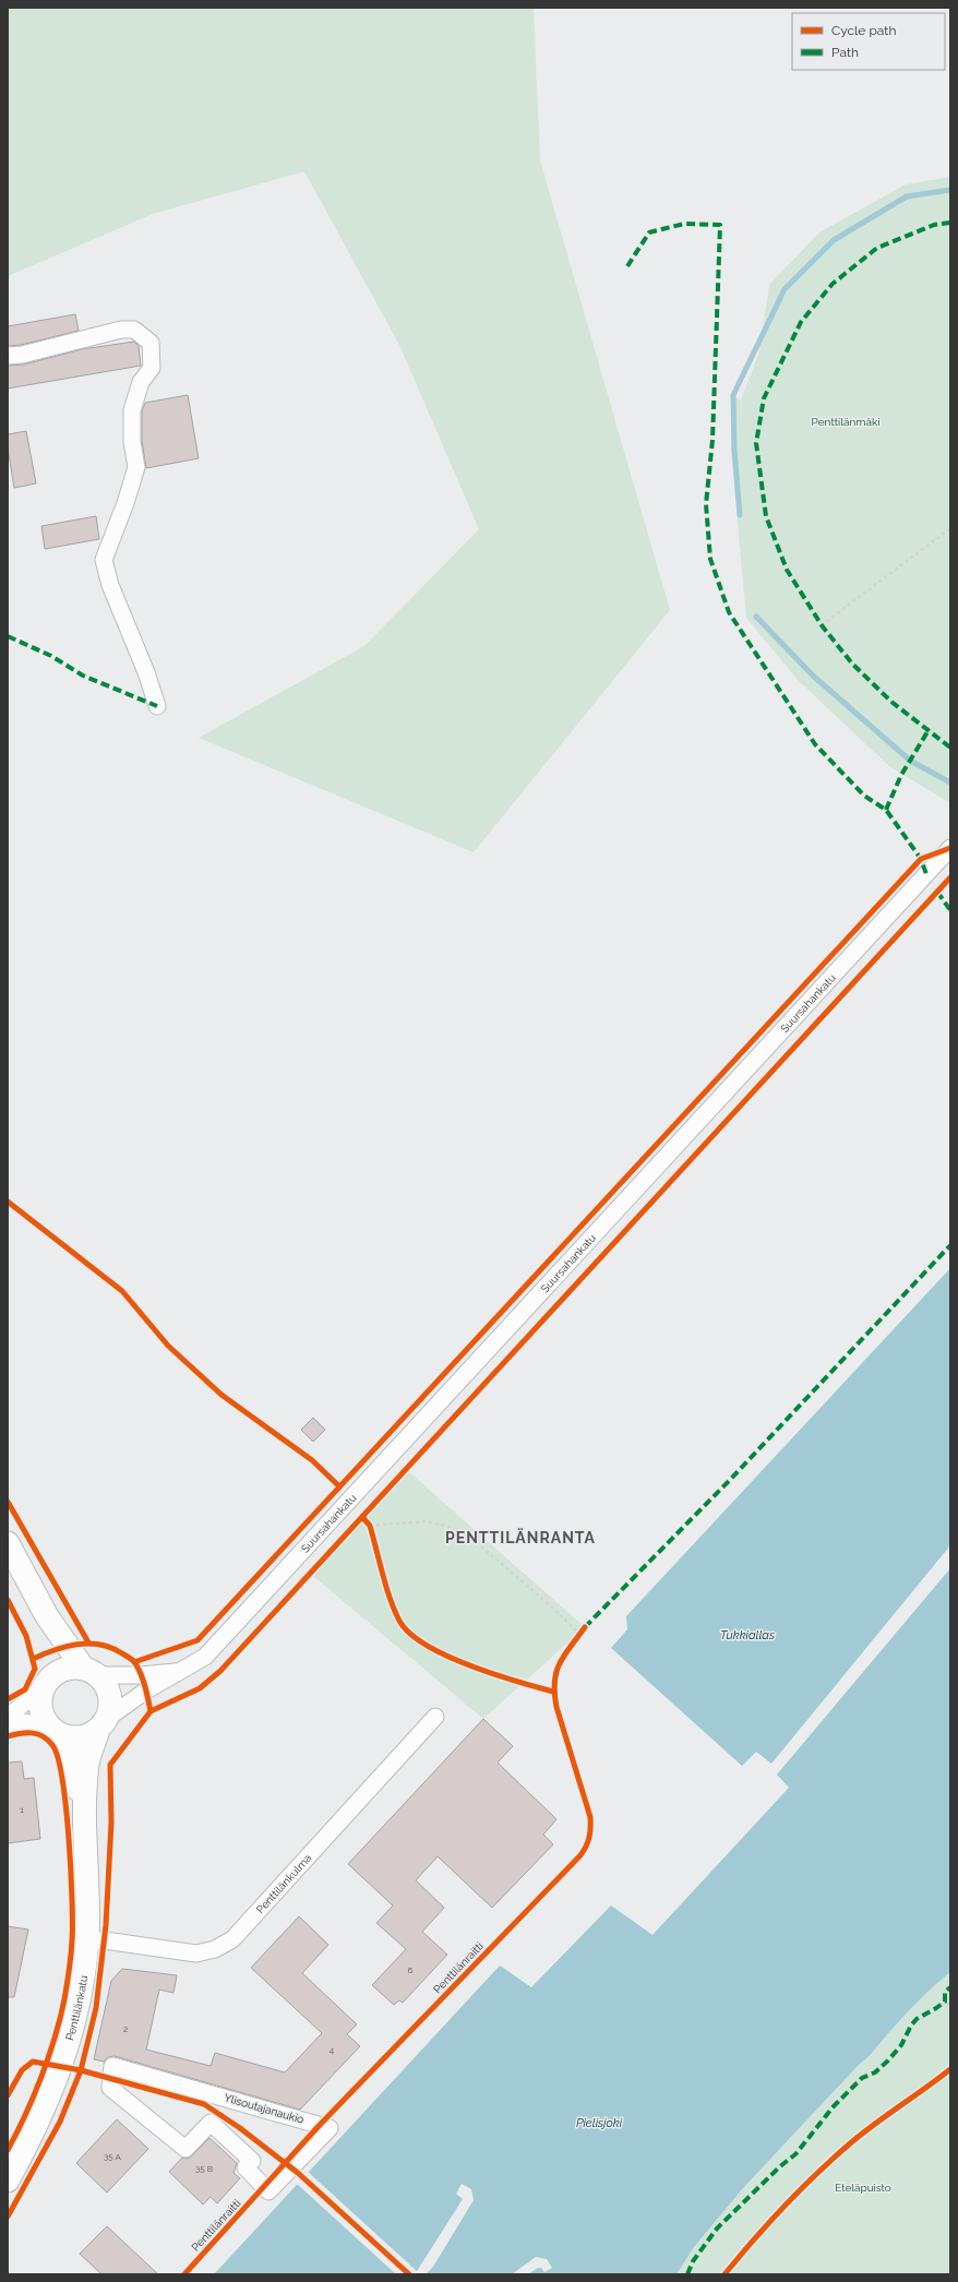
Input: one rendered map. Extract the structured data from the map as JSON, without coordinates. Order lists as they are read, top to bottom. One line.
{"streets":{"street":["Suursahankatu","Penttilänkulma","Penttilänkatu","Ylisoutajanaukio"],"cycle path":["Penttilänraitti"]},"crossings":[["Suursahankatu","Penttilänkatu"],["Penttilänkulma","Penttilänkatu"]],"districts":["PENTTILÄNRANTA"],"water":["Tukkiallas","Pielisjoki"],"parks":["Penttilänmäki","Eteläpuisto"],"house_numbers":["1","6","2","4","35 A","35 B"],"legend":["Cycle path","Path"]}
